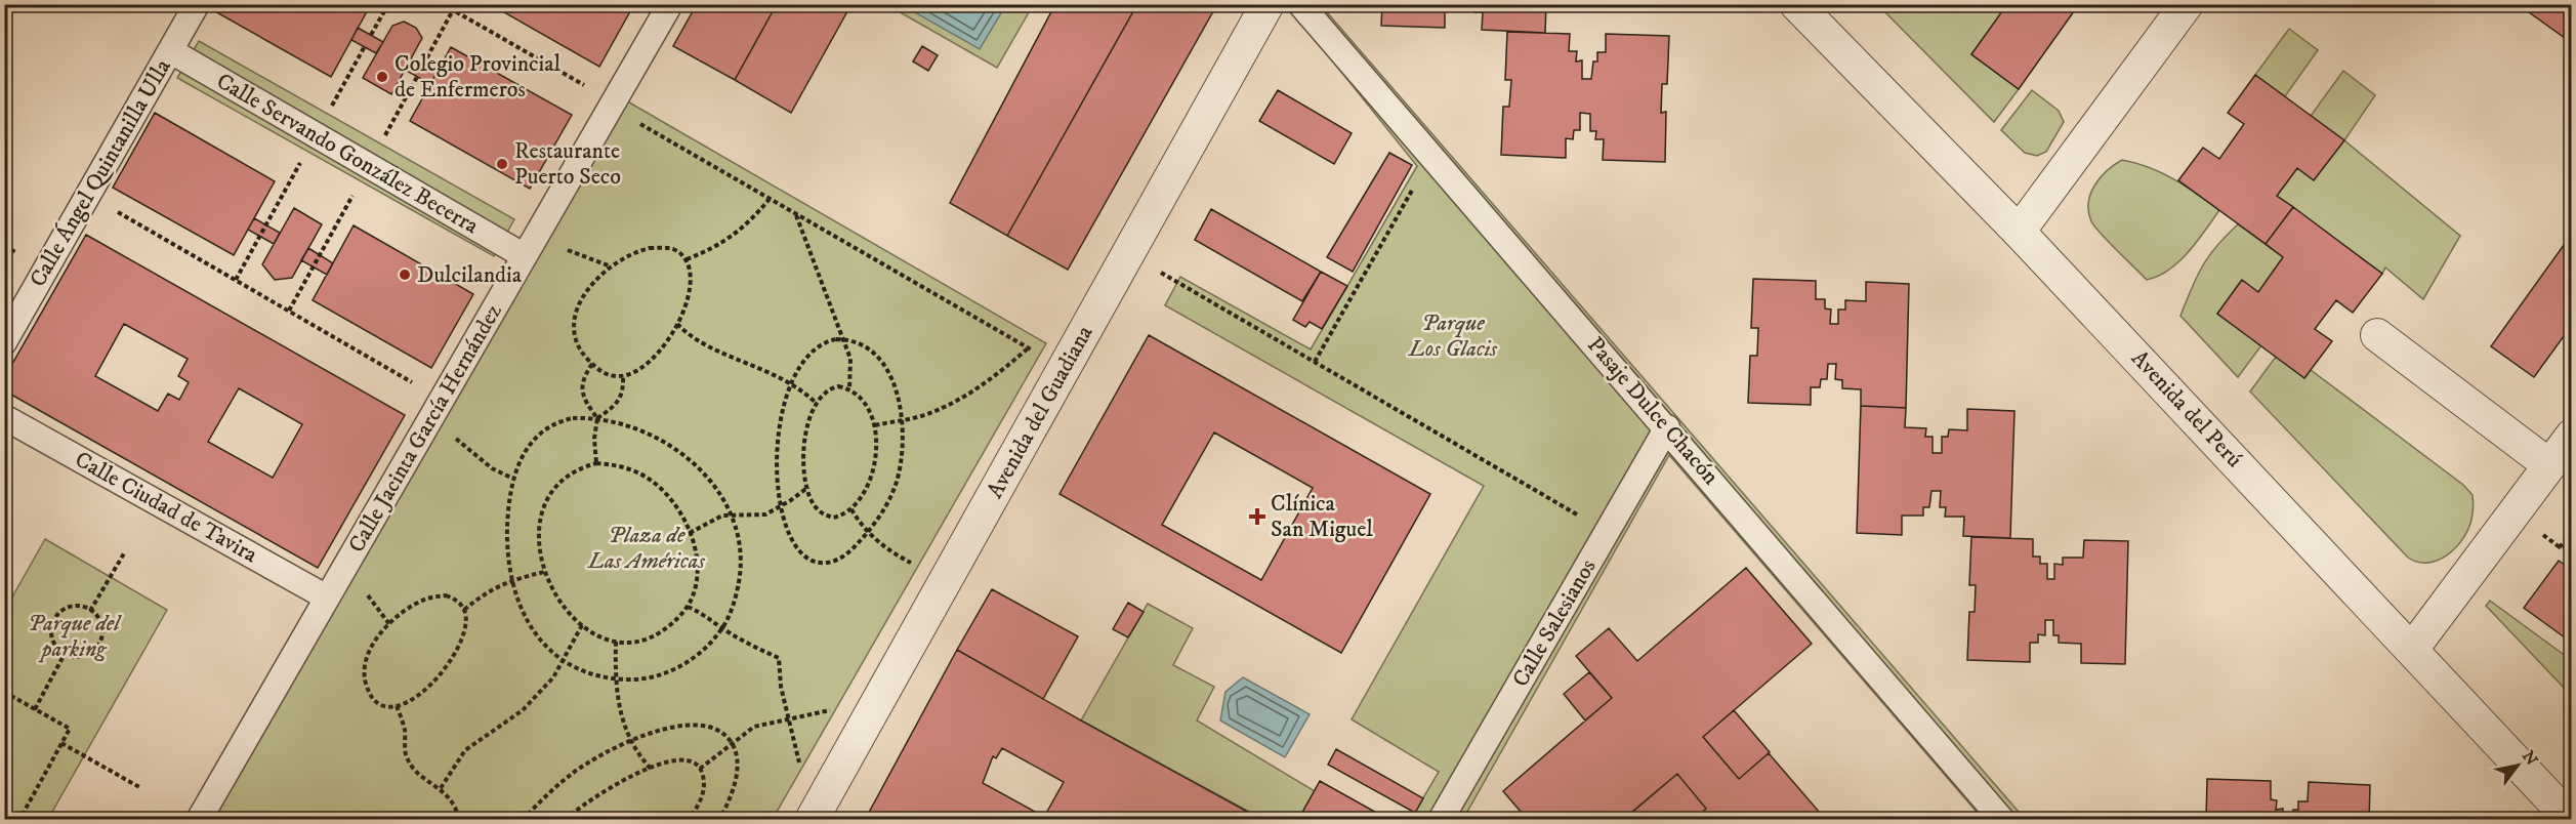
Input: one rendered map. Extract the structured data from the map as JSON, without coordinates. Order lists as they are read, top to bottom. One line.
{"streets":{"street":["Calle Servando González Becerra","Calle Ángel Quintanilla Ulla","Avenida del Perú","Pasaje Dulce Chacón","Avenida del Guadiana","Calle Jacinta García Hernández","Calle Ciudad de Tavira","Calle Salesianos"]},"crossings":[["Calle Servando González Becerra","Calle Ángel Quintanilla Ulla"],["Calle Servando González Becerra","Calle Jacinta García Hernández"],["Pasaje Dulce Chacón","Calle Salesianos"],["Calle Jacinta García Hernández","Calle Ciudad de Tavira"]],"parks":["Parque Los Glacis","Plaza de Las Américas","Parque del parking"],"places":{"other":["Colegio Provincial de Enfermeros","Restaurante Puerto Seco","Dulcilandia"],"health":["Clínica San Miguel"]},"north":"top right"}
